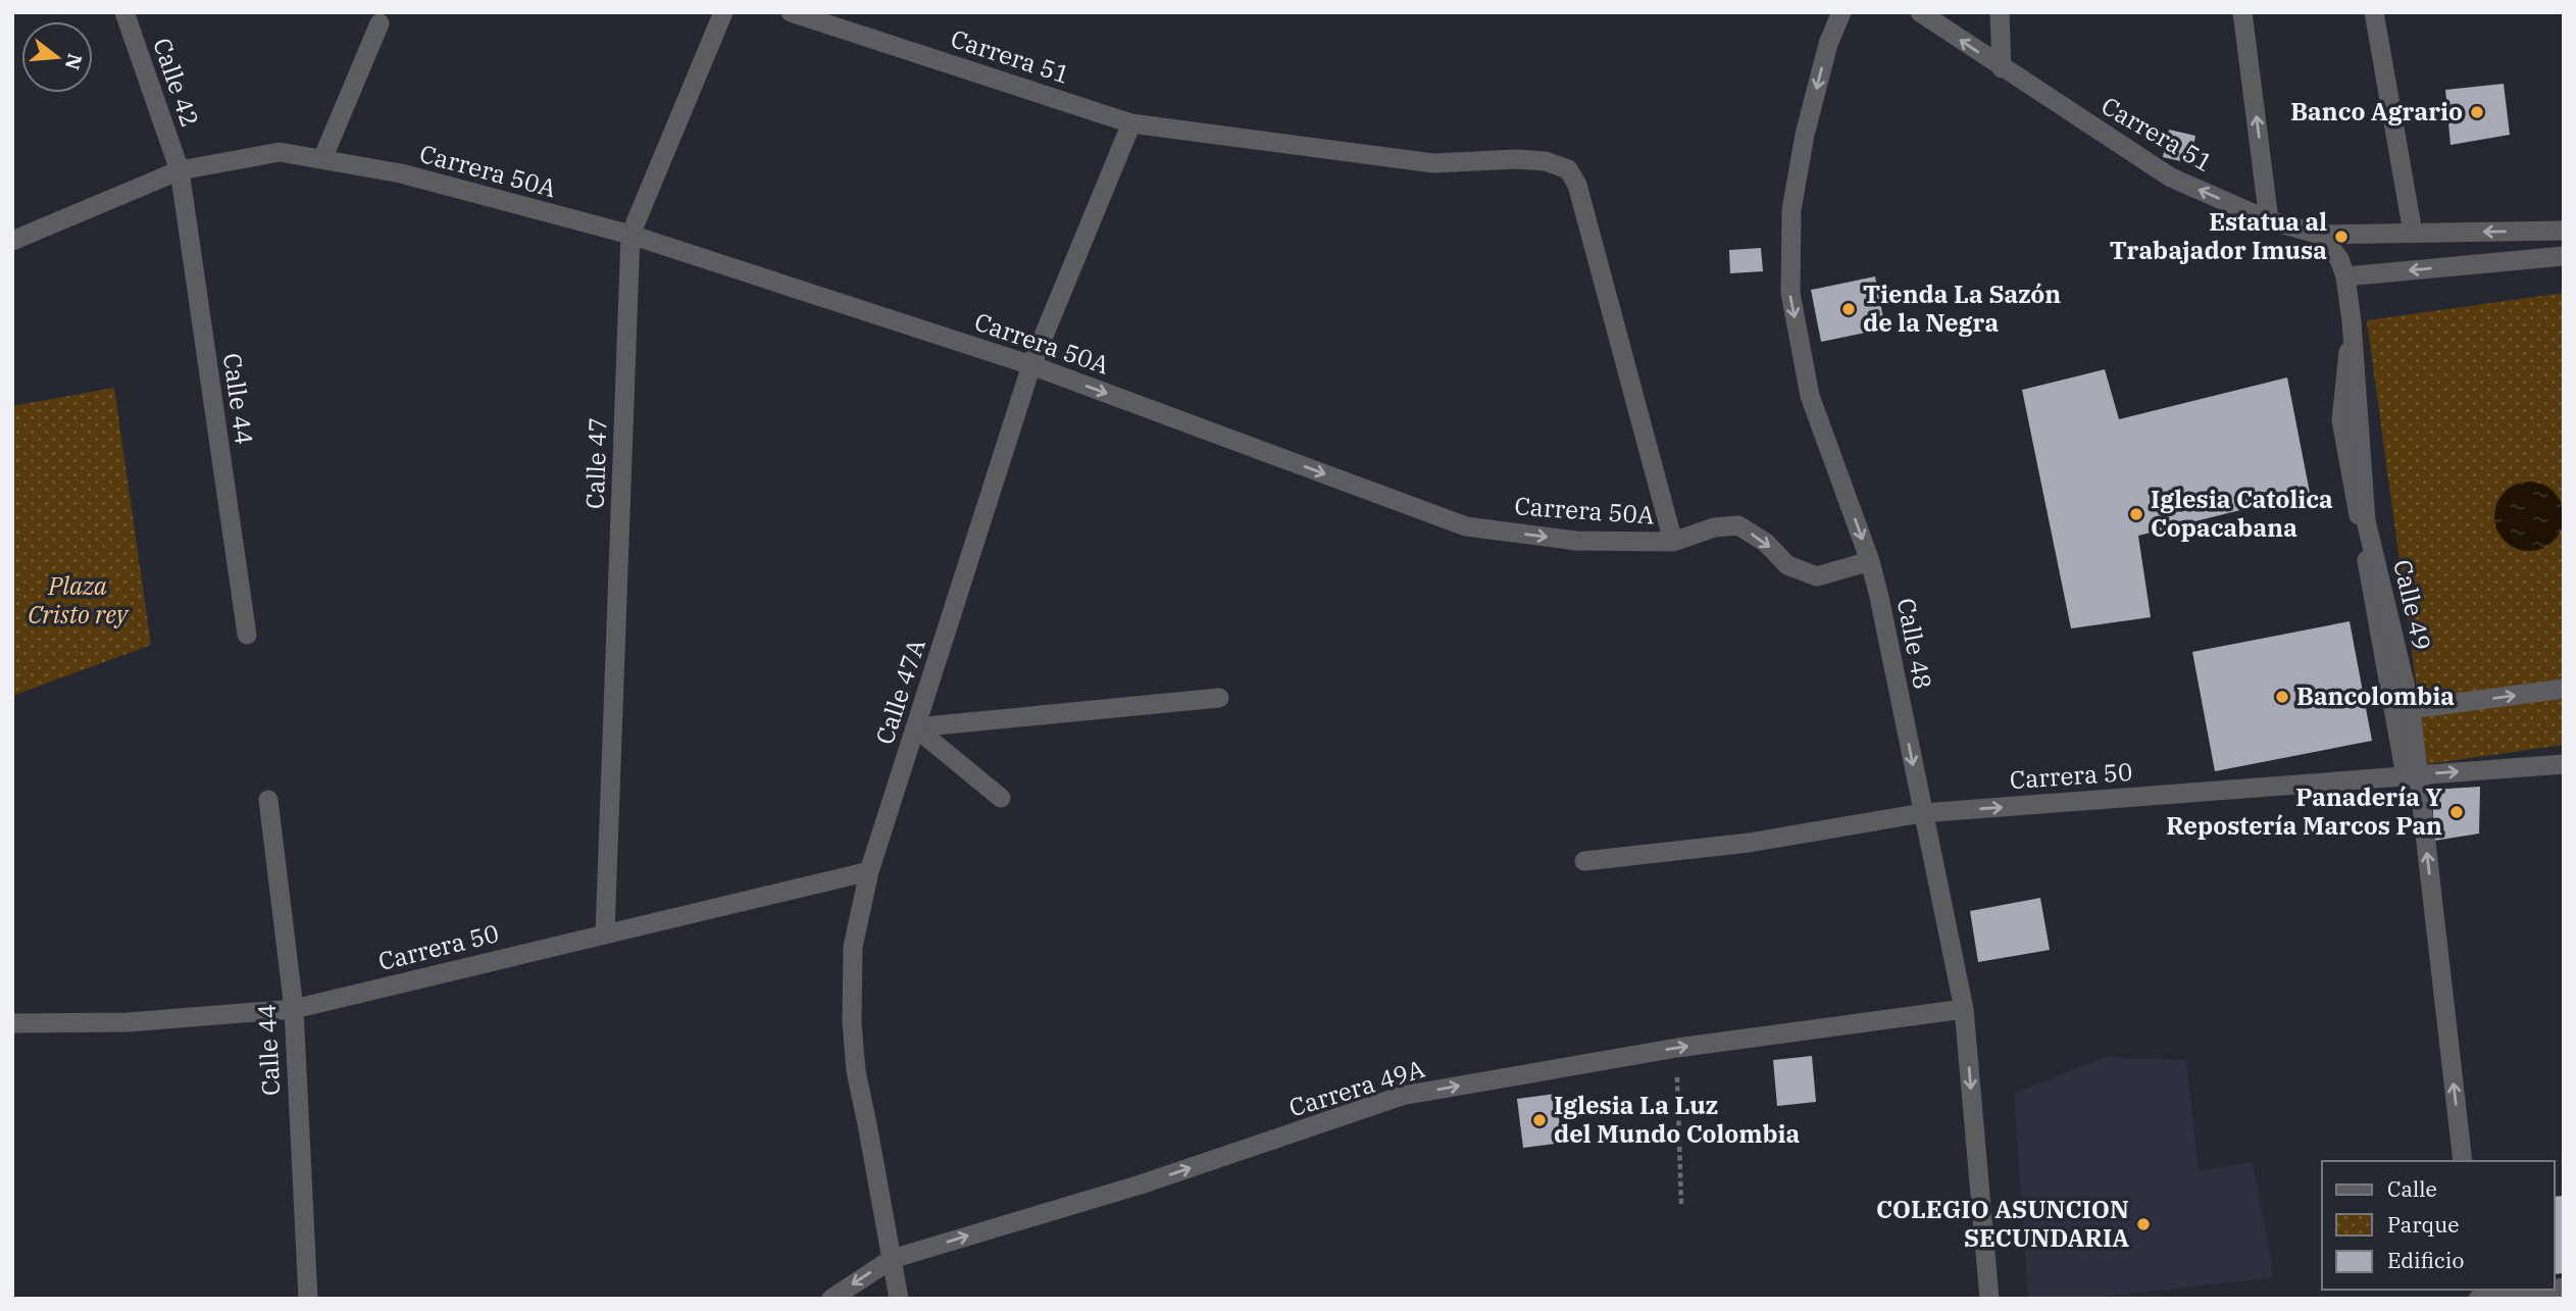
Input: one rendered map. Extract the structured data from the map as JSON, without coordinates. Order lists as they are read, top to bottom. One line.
{"streets":{"street":["Carrera 51","Calle 42","Carrera 50A","Calle 44","Calle 47","Calle 49","Calle 48","Calle 47A","Carrera 50","Carrera 49A"]},"crossings":[["Carrera 51","Carrera 50A"],["Carrera 51","Calle 49"],["Carrera 51","Calle 47A"],["Calle 42","Carrera 50A"],["Calle 42","Calle 44"],["Carrera 50A","Calle 44"],["Carrera 50A","Calle 47"],["Carrera 50A","Calle 48"],["Carrera 50A","Calle 47A"],["Calle 44","Carrera 50"],["Calle 47","Carrera 50"],["Calle 49","Carrera 50"],["Calle 48","Carrera 50"],["Calle 48","Carrera 49A"],["Calle 47A","Carrera 50"],["Calle 47A","Carrera 49A"]],"one_way":["Carrera 50A","Calle 49","Calle 48","Carrera 49A"],"parks":["Plaza Cristo rey"],"places":["Banco Agrario","Estatua al Trabajador Imusa","Tienda La Sazón de la Negra","Iglesia Catolica Copacabana","Bancolombia","Panadería Y Repostería Marcos Pan","Iglesia La Luz del Mundo Colombia","COLEGIO ASUNCION SECUNDARIA"],"legend":["Calle","Parque","Edificio"],"north":"right"}
